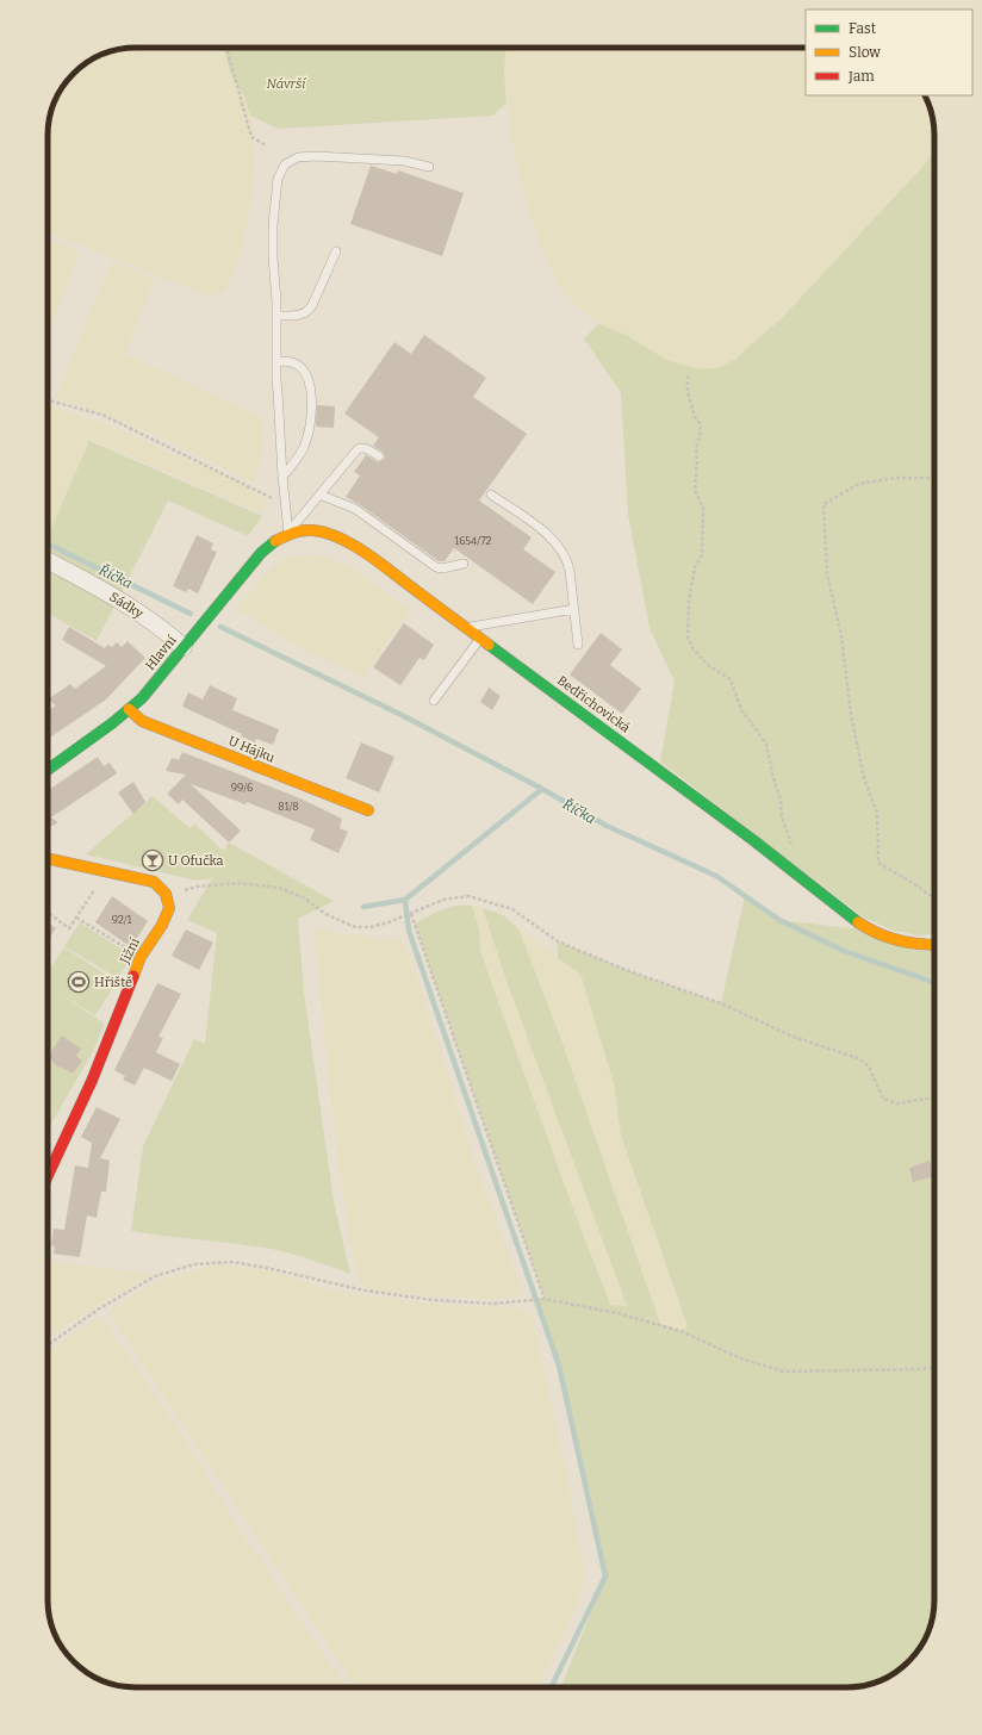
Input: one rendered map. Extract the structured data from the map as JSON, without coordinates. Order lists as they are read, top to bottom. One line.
{"streets":{"street":["Sádky","Hlavní","Bedřichovická","U Hájku","Jižní"]},"crossings":[["Sádky","Hlavní"],["Hlavní","Bedřichovická"],["Hlavní","U Hájku"]],"water":["Říčka"],"parks":["Návrší"],"places":{"bar":["U Ofučka"],"sports":["Hřiště"]},"house_numbers":["1654/72","99/6","81/8","92/1"],"legend":["Fast","Slow","Jam"]}
